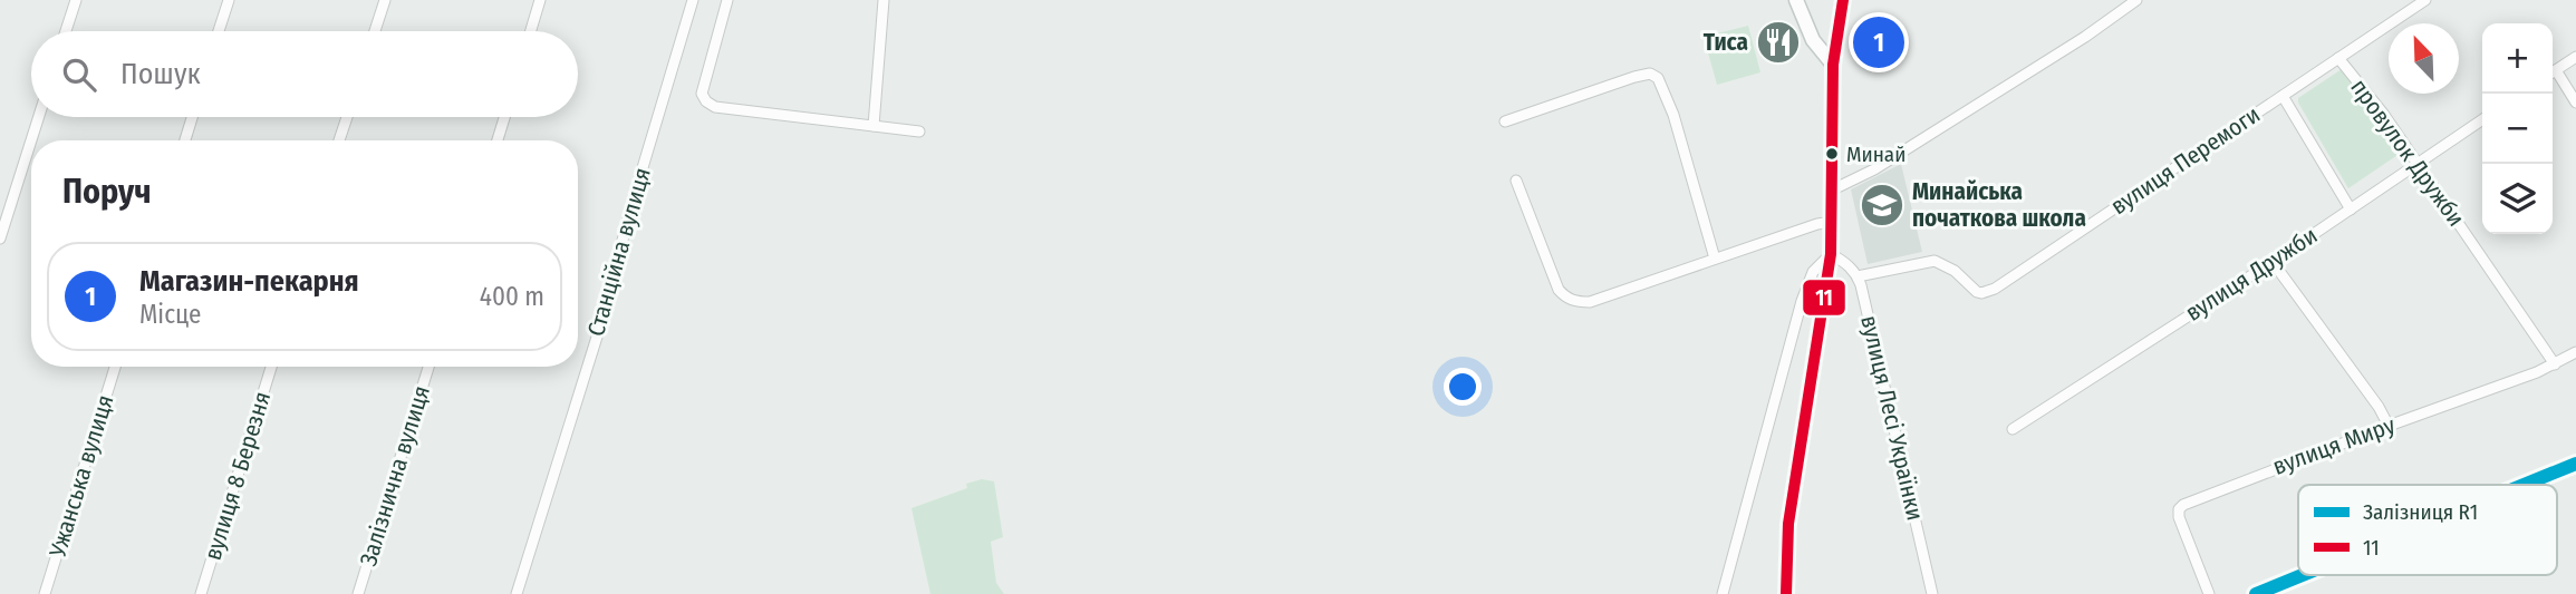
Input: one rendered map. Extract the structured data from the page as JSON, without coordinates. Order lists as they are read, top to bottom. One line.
{"streets":{"street":["провулок Дружби","вулиця Перемоги","Станційна вулиця","вулиця Дружби","вулиця Лесі Українки","вулиця Миру","Ужанська вулиця","вулиця 8 Березня","Залізнична вулиця"]},"crossings":[["провулок Дружби","вулиця Перемоги"],["провулок Дружби","вулиця Дружби"],["провулок Дружби","вулиця Миру"],["вулиця Перемоги","вулиця Лесі Українки"]],"places":{"restaurant":["Тиса"],"other":["Минай"],"school or university":["Минайська початкова школа"]},"lines":["transit line 11","rail line R1"],"legend":["Залізниця R1","11"],"north":"top left","page":{"pins":"1","map_buttons":["+","−"],"search":"Пошук","heading":"Поруч","list":[{"mark":"1","name":"Магазин-пекарня","note":"Місце","value":"400 m"}]}}
